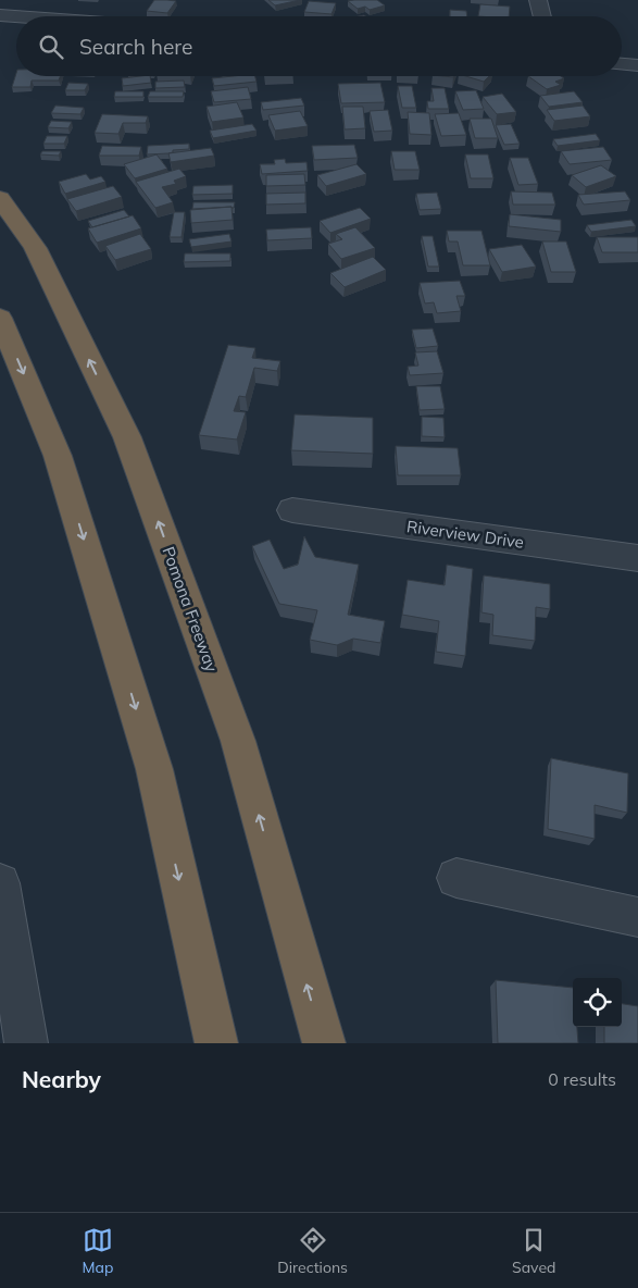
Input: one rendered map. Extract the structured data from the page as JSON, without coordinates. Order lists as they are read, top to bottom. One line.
{"streets":{"highway":["Pomona Freeway"],"street":["Riverview Drive"]},"page":{"search":"Search here","heading":["Nearby","0 results"],"nav":["Map","Directions","Saved"]}}
